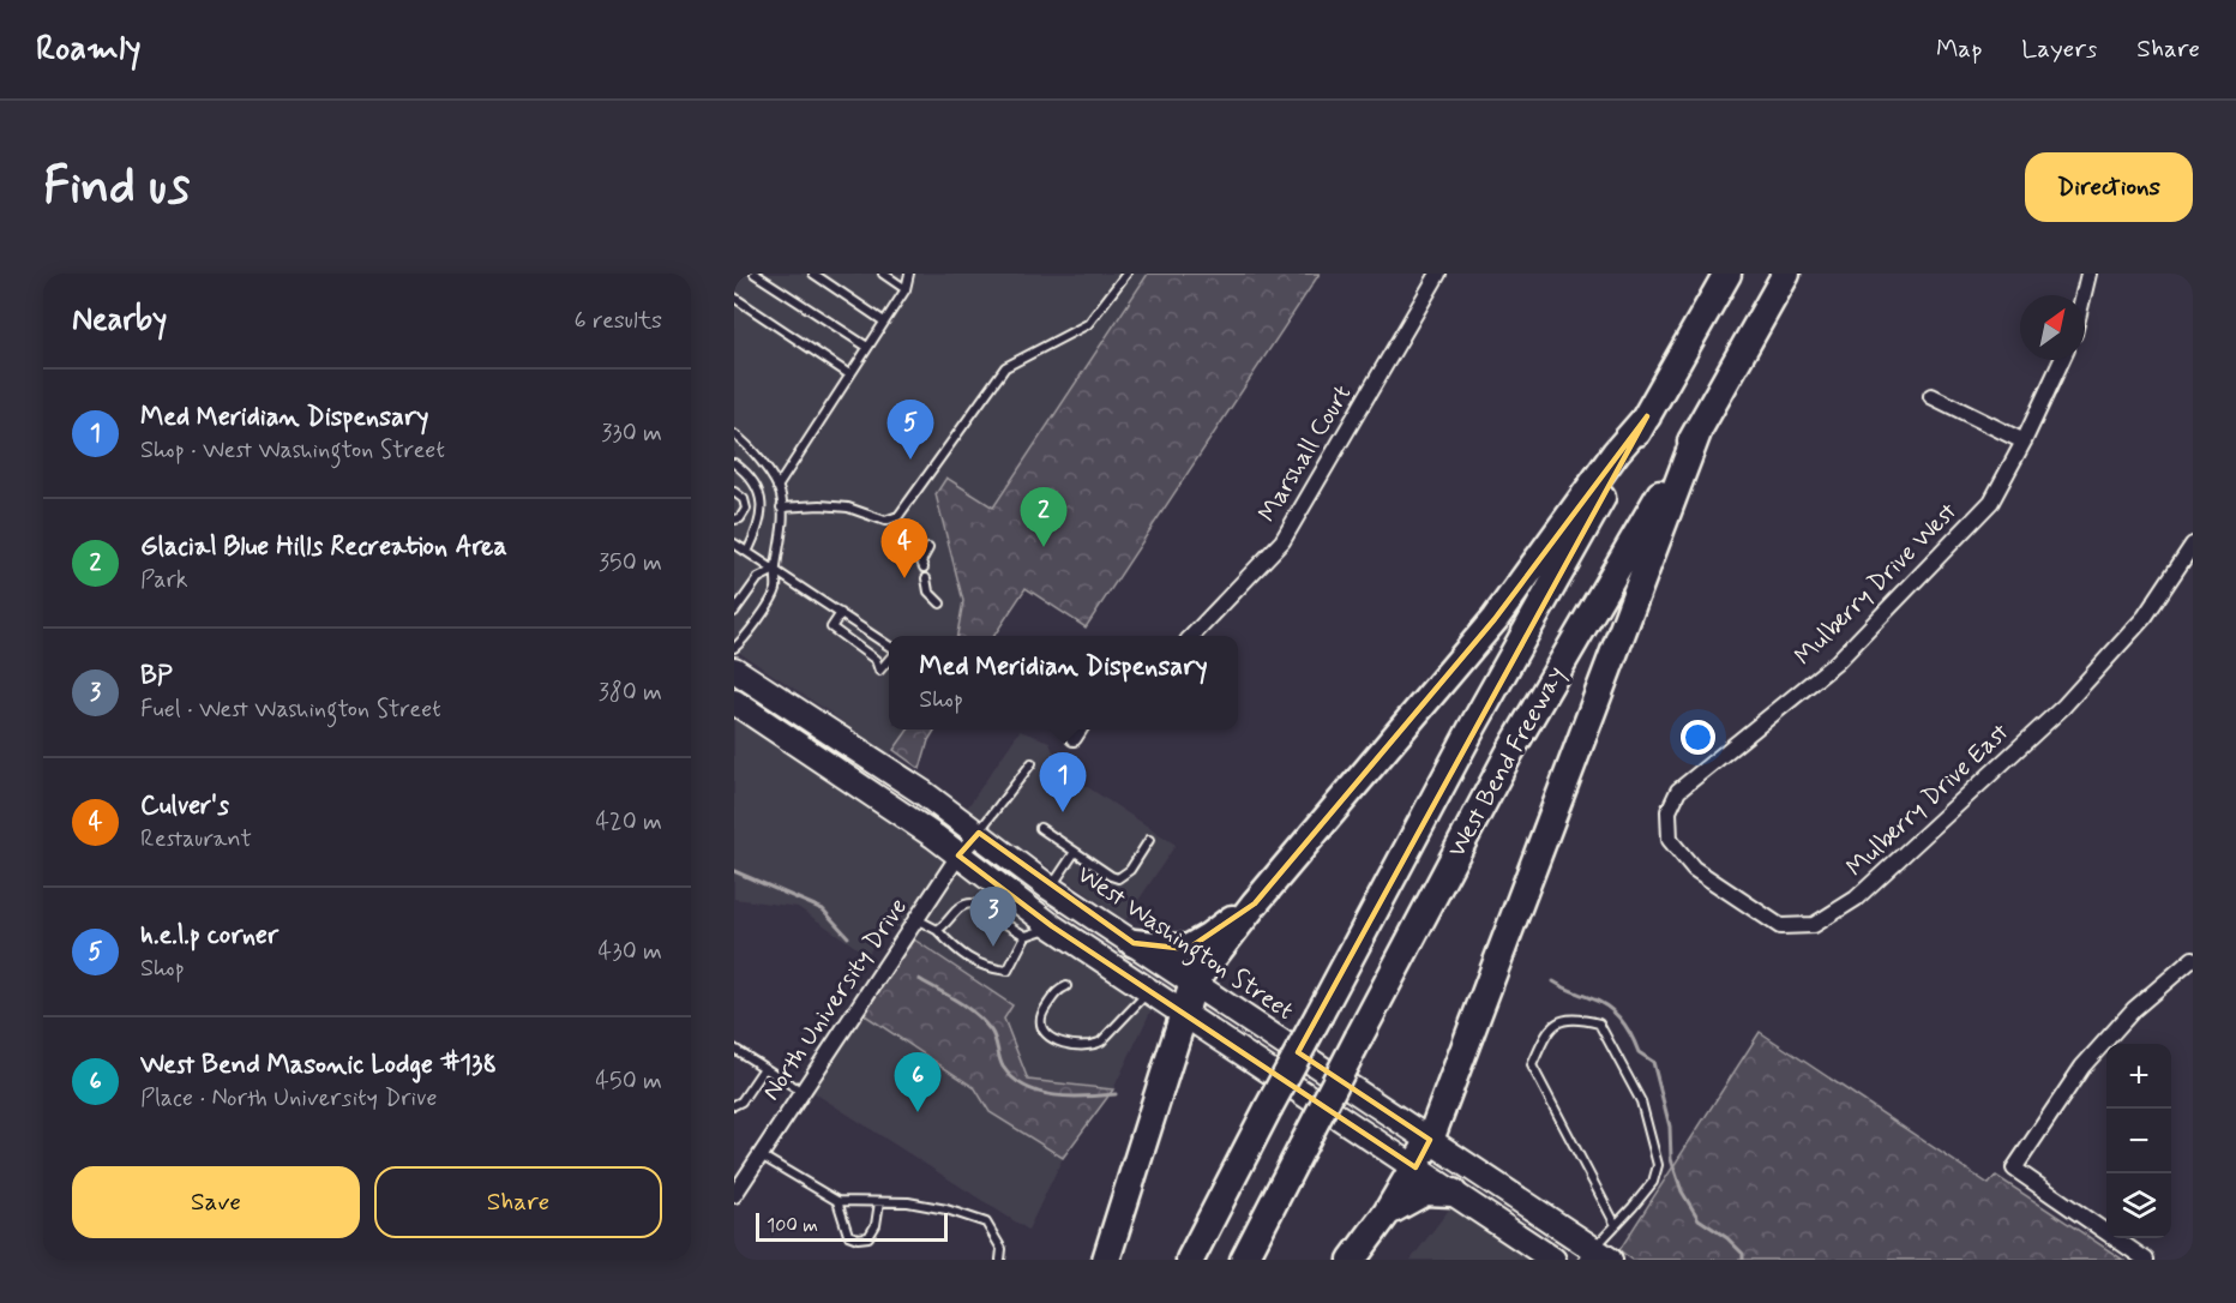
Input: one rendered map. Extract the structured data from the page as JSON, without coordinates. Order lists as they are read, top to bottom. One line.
{"streets":{"highway":["West Bend Freeway"],"main road":["West Washington Street"],"street":["Marshall Court","Mulberry Drive West","Mulberry Drive East","North University Drive"]},"crossings":[["Mulberry Drive West","Mulberry Drive East"],["West Washington Street","North University Drive"]],"scale_bar":"100 m","north":"top right","page":{"header":"Roamly","nav":["Map","Layers","Share"],"buttons":["Directions",["Save","Share"]],"title":"Find us","heading":["Nearby","6 results"],"list":[{"mark":"1","name":"Med Meridian Dispensary","note":"Shop · West Washington Street","value":"330 m"},{"mark":"2","name":"Glacial Blue Hills Recreation Area","note":"Park","value":"350 m"},{"mark":"3","name":"BP","note":"Fuel · West Washington Street","value":"380 m"},{"mark":"4","name":"Culver's","note":"Restaurant","value":"420 m"},{"mark":"5","name":"h.e.l.p corner","note":"Shop","value":"430 m"},{"mark":"6","name":"West Bend Masonic Lodge #138","note":"Place · North University Drive","value":"450 m"}],"pins":["5","2","4","1","3","6"],"popup":["Med Meridian Dispensary","Shop"],"map_buttons":["+","−"],"scale":"100 m"}}
